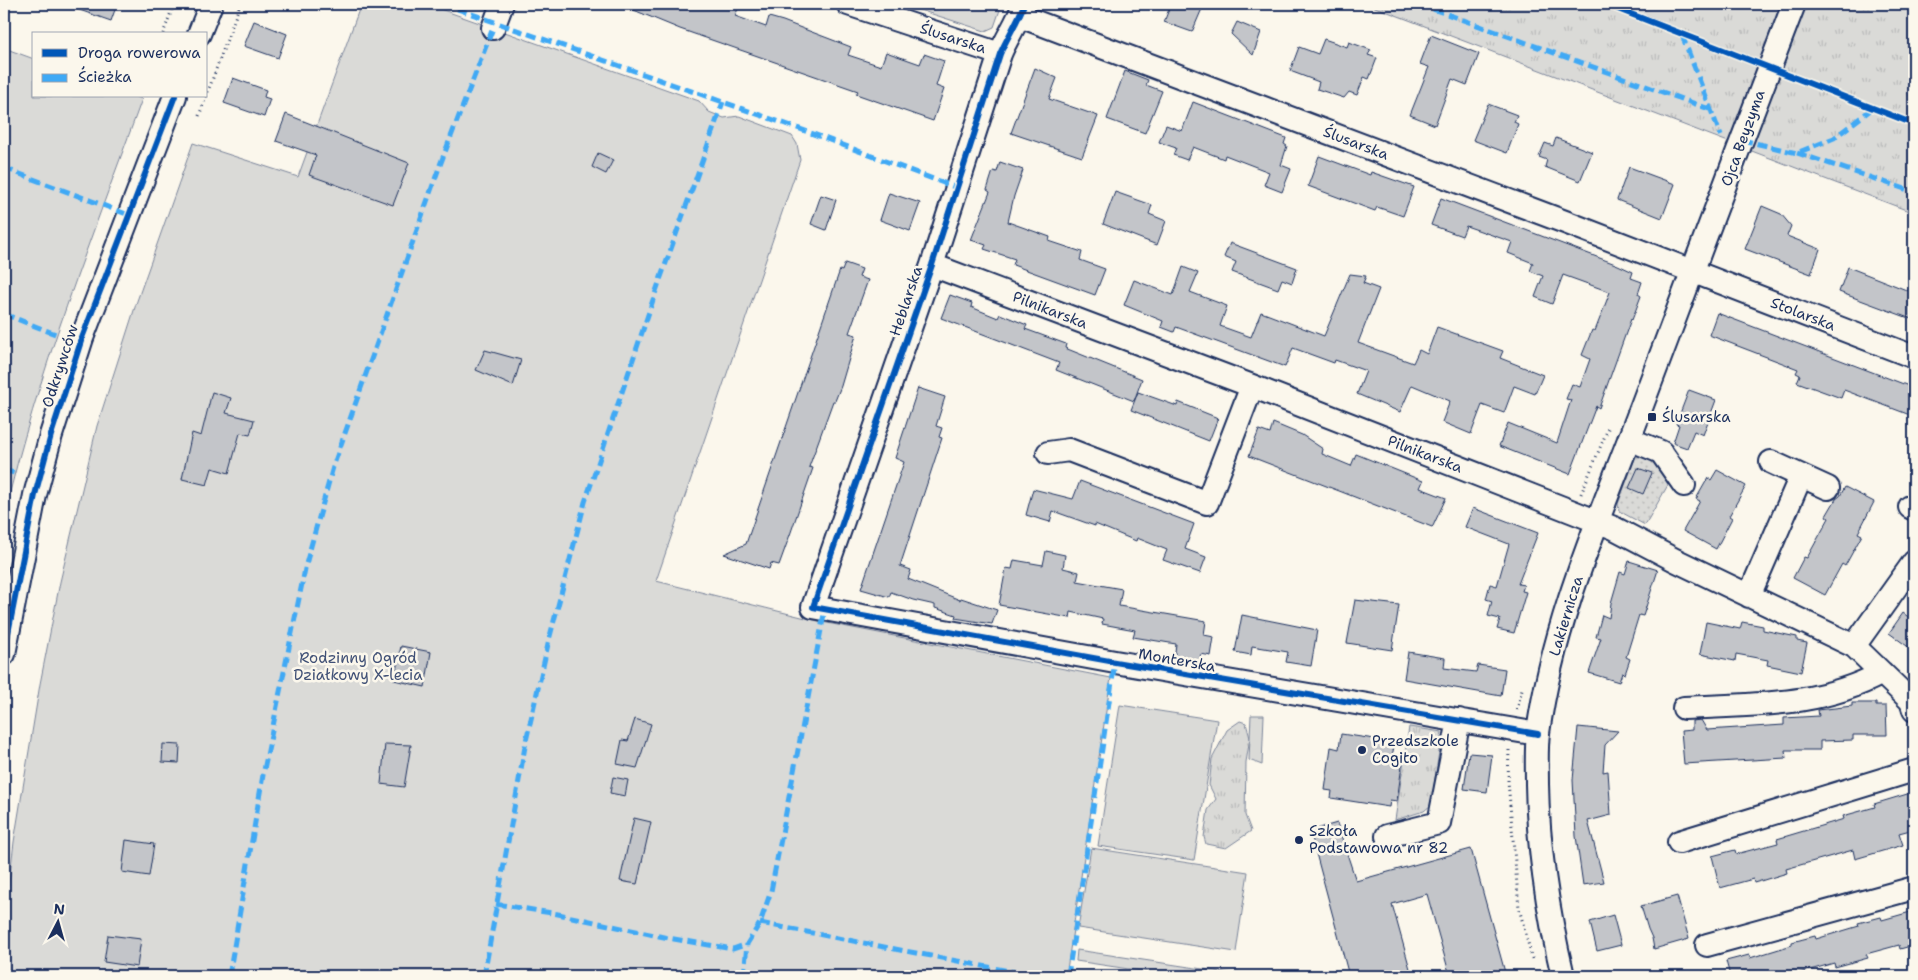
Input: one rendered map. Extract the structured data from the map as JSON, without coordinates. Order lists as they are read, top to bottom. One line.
{"streets":{"street":["Ślusarska","Ojca Beyzyma","Heblarska","Pilnikarska","Stolarska","Odkrywców","Lakiernicza","Monterska"]},"crossings":[["Ślusarska","Ojca Beyzyma"],["Ślusarska","Heblarska"],["Ślusarska","Stolarska"],["Ślusarska","Lakiernicza"],["Ojca Beyzyma","Stolarska"],["Ojca Beyzyma","Lakiernicza"],["Heblarska","Pilnikarska"],["Heblarska","Monterska"],["Pilnikarska","Lakiernicza"],["Stolarska","Lakiernicza"],["Lakiernicza","Monterska"]],"parks":["Rodzinny Ogród Działkowy X-lecia"],"places":{"transit":["Ślusarska"],"other":["Przedszkole Cogito","Szkoła Podstawowa nr 82"]},"legend":["Droga rowerowa","Ścieżka"],"north":"top"}
